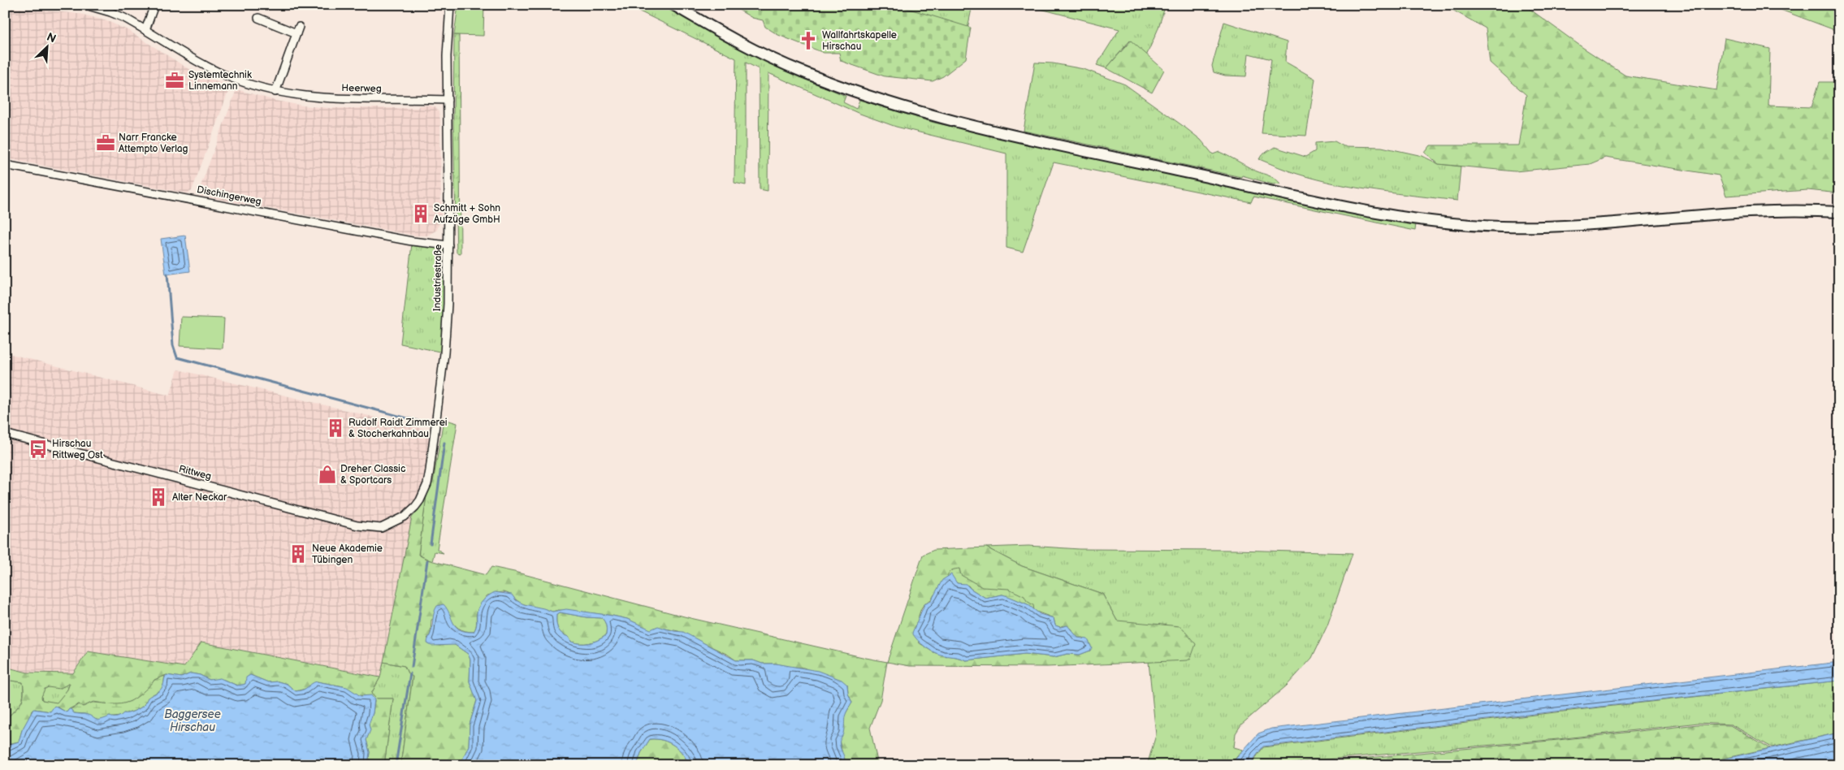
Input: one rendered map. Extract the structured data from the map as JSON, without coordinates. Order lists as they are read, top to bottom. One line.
{"streets":{"street":["Heerweg","Dischingerweg","Industriestraße","Rittweg"]},"crossings":[["Heerweg","Industriestraße"],["Dischingerweg","Industriestraße"],["Industriestraße","Rittweg"]],"water":["Baggersee Hirschau"],"places":{"church":["Wallfahrtskapelle Hirschau"],"office":["Systemtechnik Linnemann","Narr Francke Attempto Verlag"],"building":["Schmitt + Sohn Aufzüge GmbH","Rudolf Raidt Zimmerei & Stocherkahnbau","Alter Neckar","Neue Akademie Tübingen"],"bus stop":["Hirschau Rittweg Ost"],"shop":["Dreher Classic & Sportcars"]},"north":"top right"}
